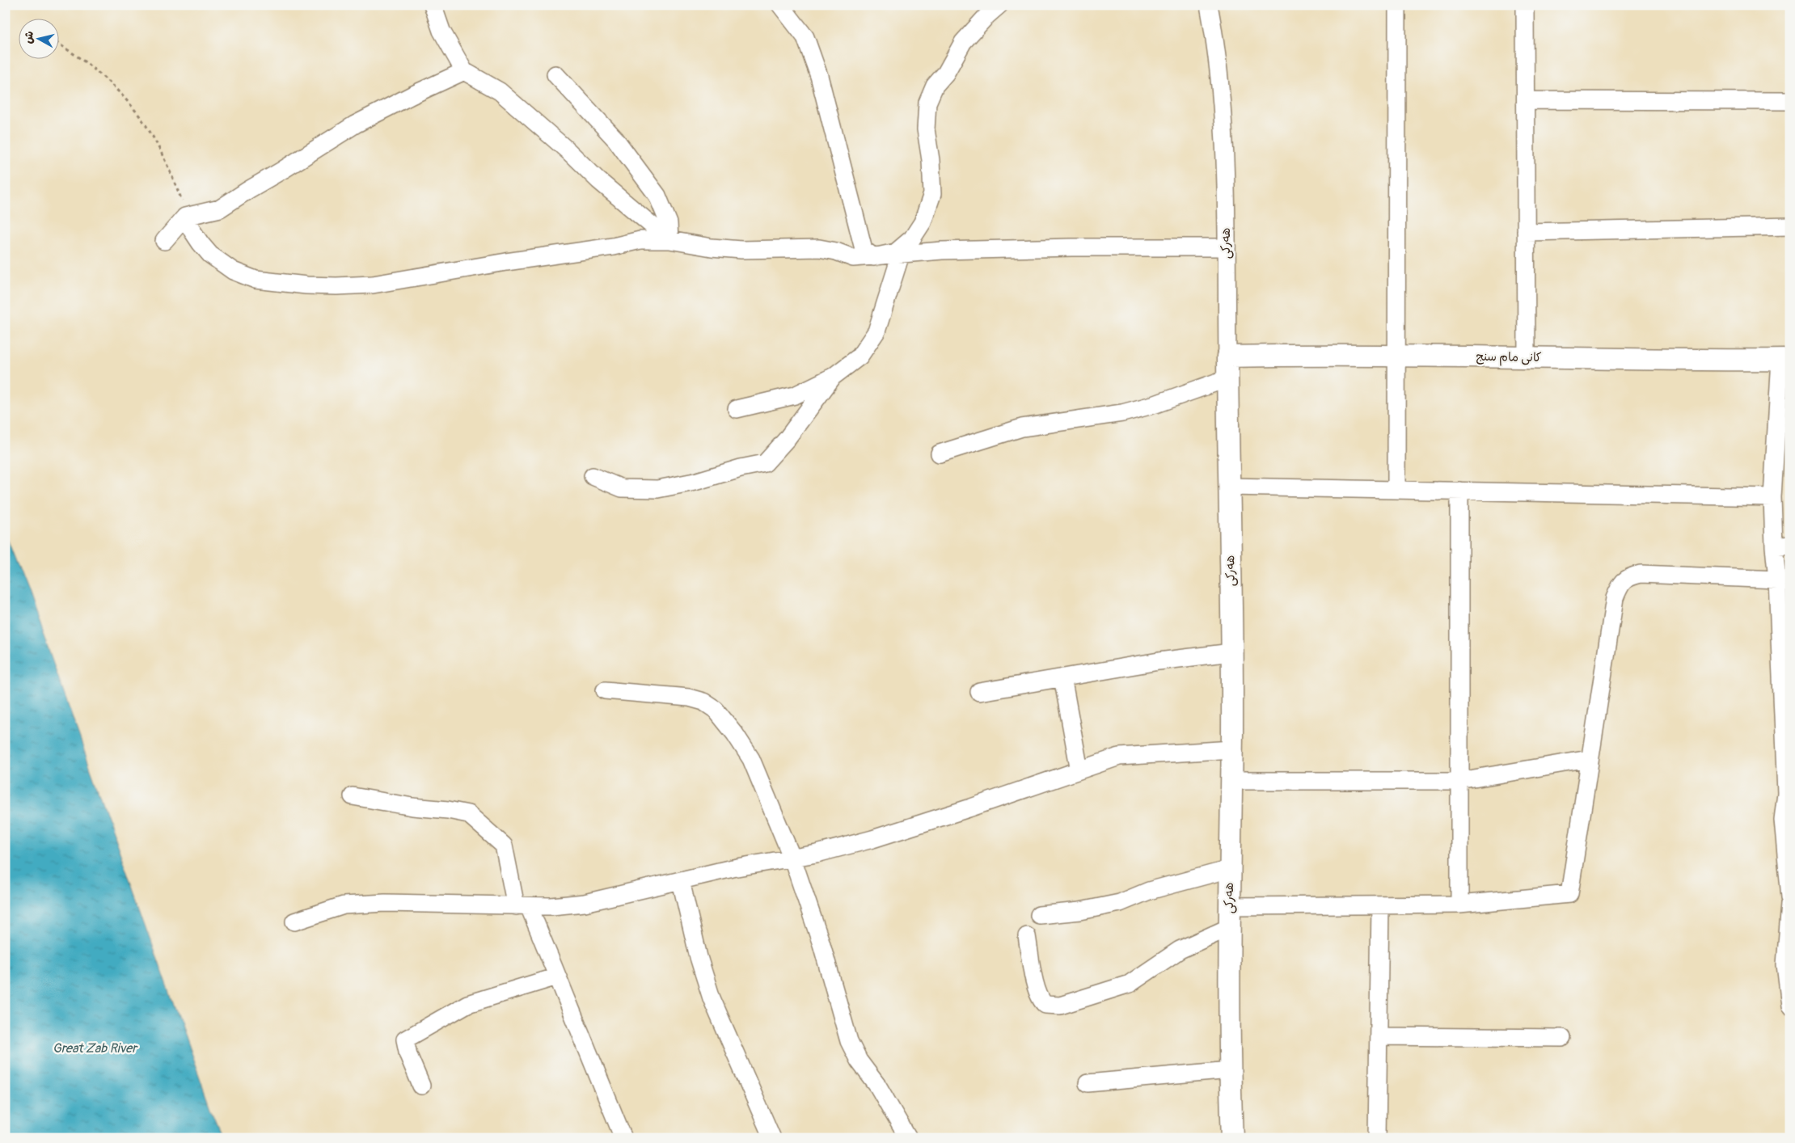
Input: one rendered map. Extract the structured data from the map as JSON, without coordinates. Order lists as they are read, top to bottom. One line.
{"streets":{"street":["هەرکی","کانی مام سنج"]},"crossings":[["هەرکی","کانی مام سنج"]],"water":["Great Zab River"],"north":"left"}
